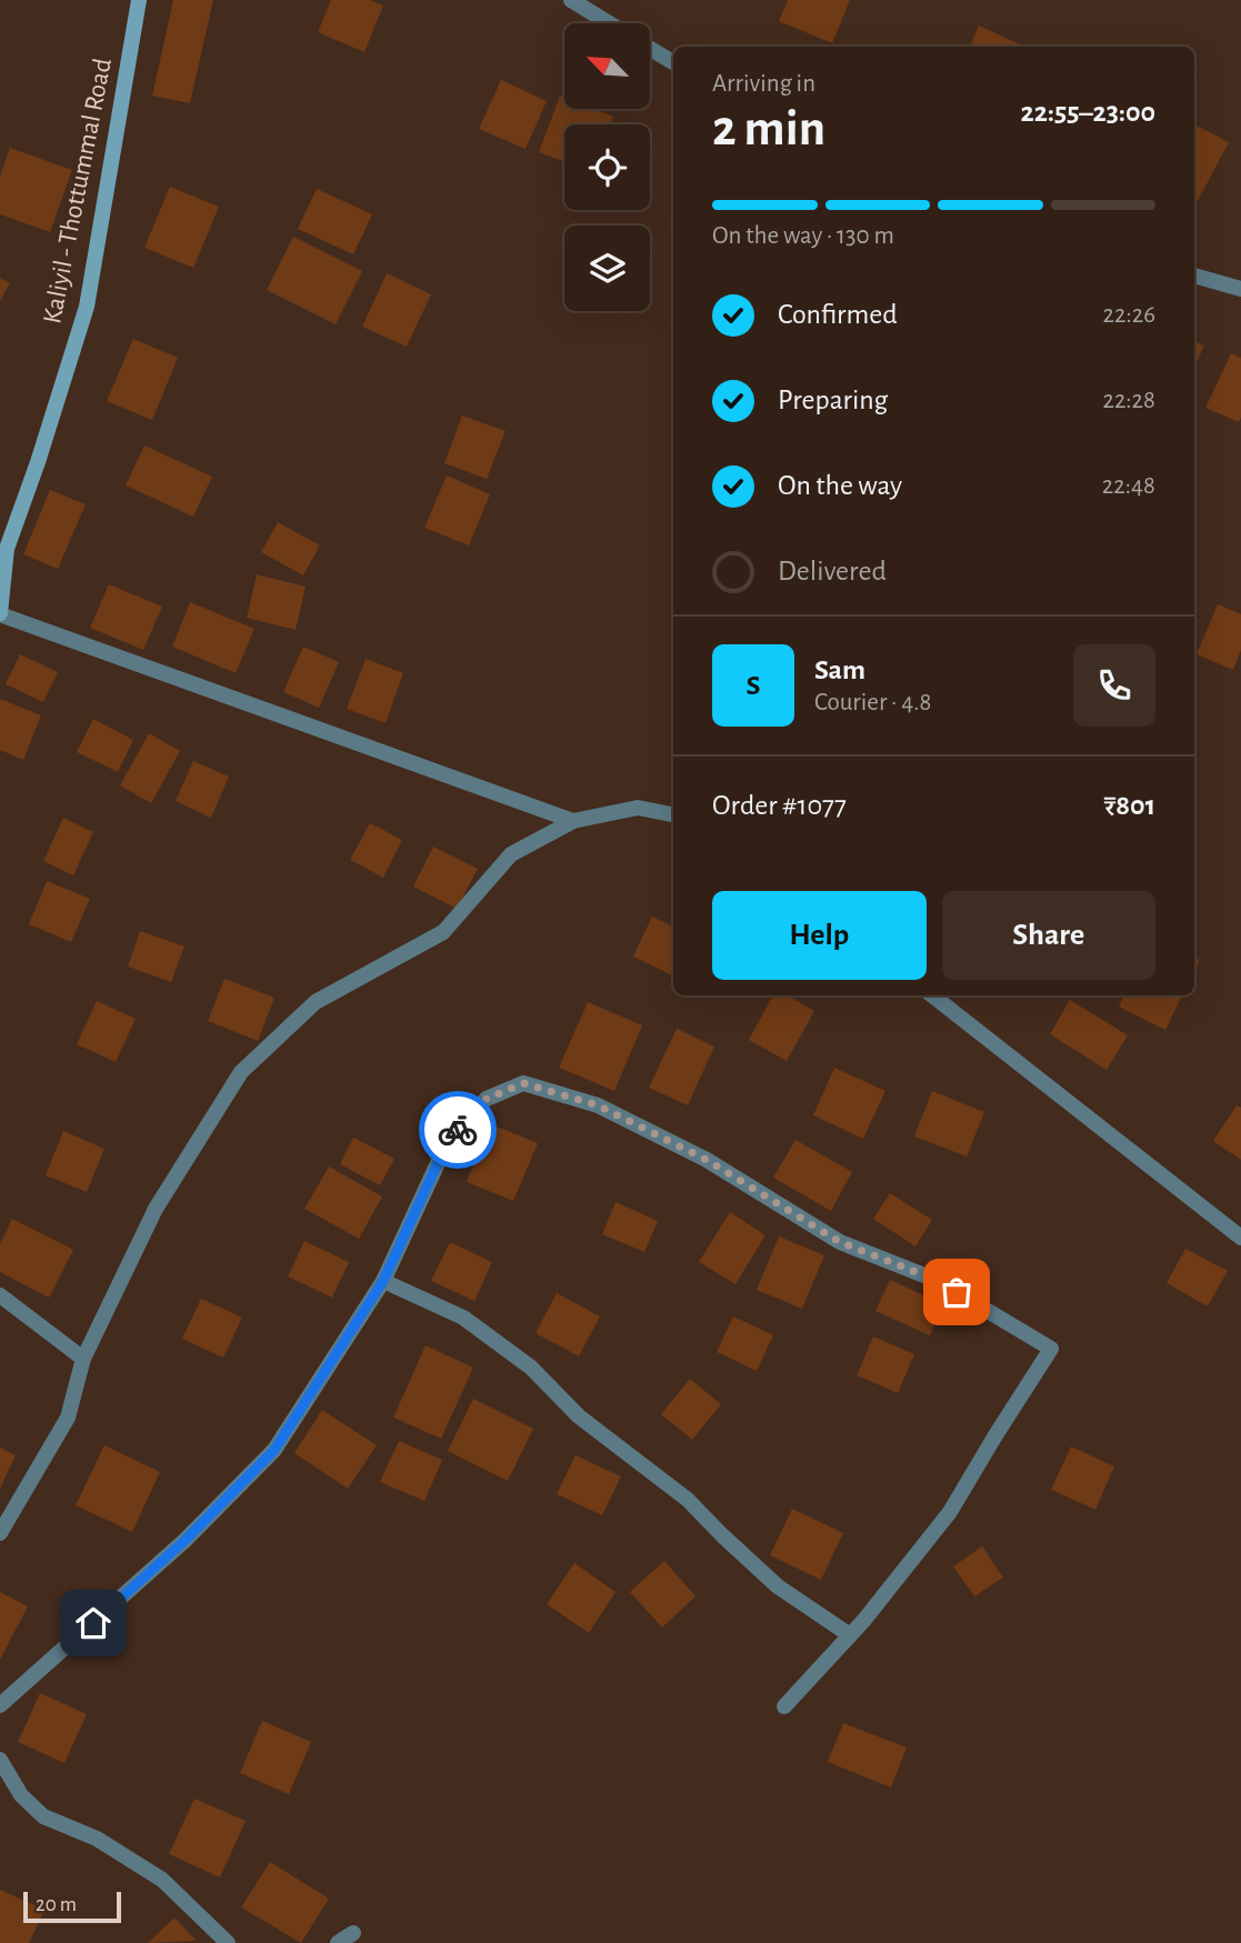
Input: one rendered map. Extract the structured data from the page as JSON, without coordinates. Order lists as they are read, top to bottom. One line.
{"streets":{"main road":["Kaliyil - Thottummal Road"]},"scale_bar":"20 m","north":"top left","page":{"heading":["2 min","Arriving in","22:55–23:00"],"panel":["Sam","Courier · 4.8","Order #1077","₹801"],"bar":"On the way · 130 m","list":[["Confirmed","22:26"],["Preparing","22:28"],["On the way","22:48"],"Delivered"],"round":"S","buttons":["Help","Share"],"scale":"20 m"}}
